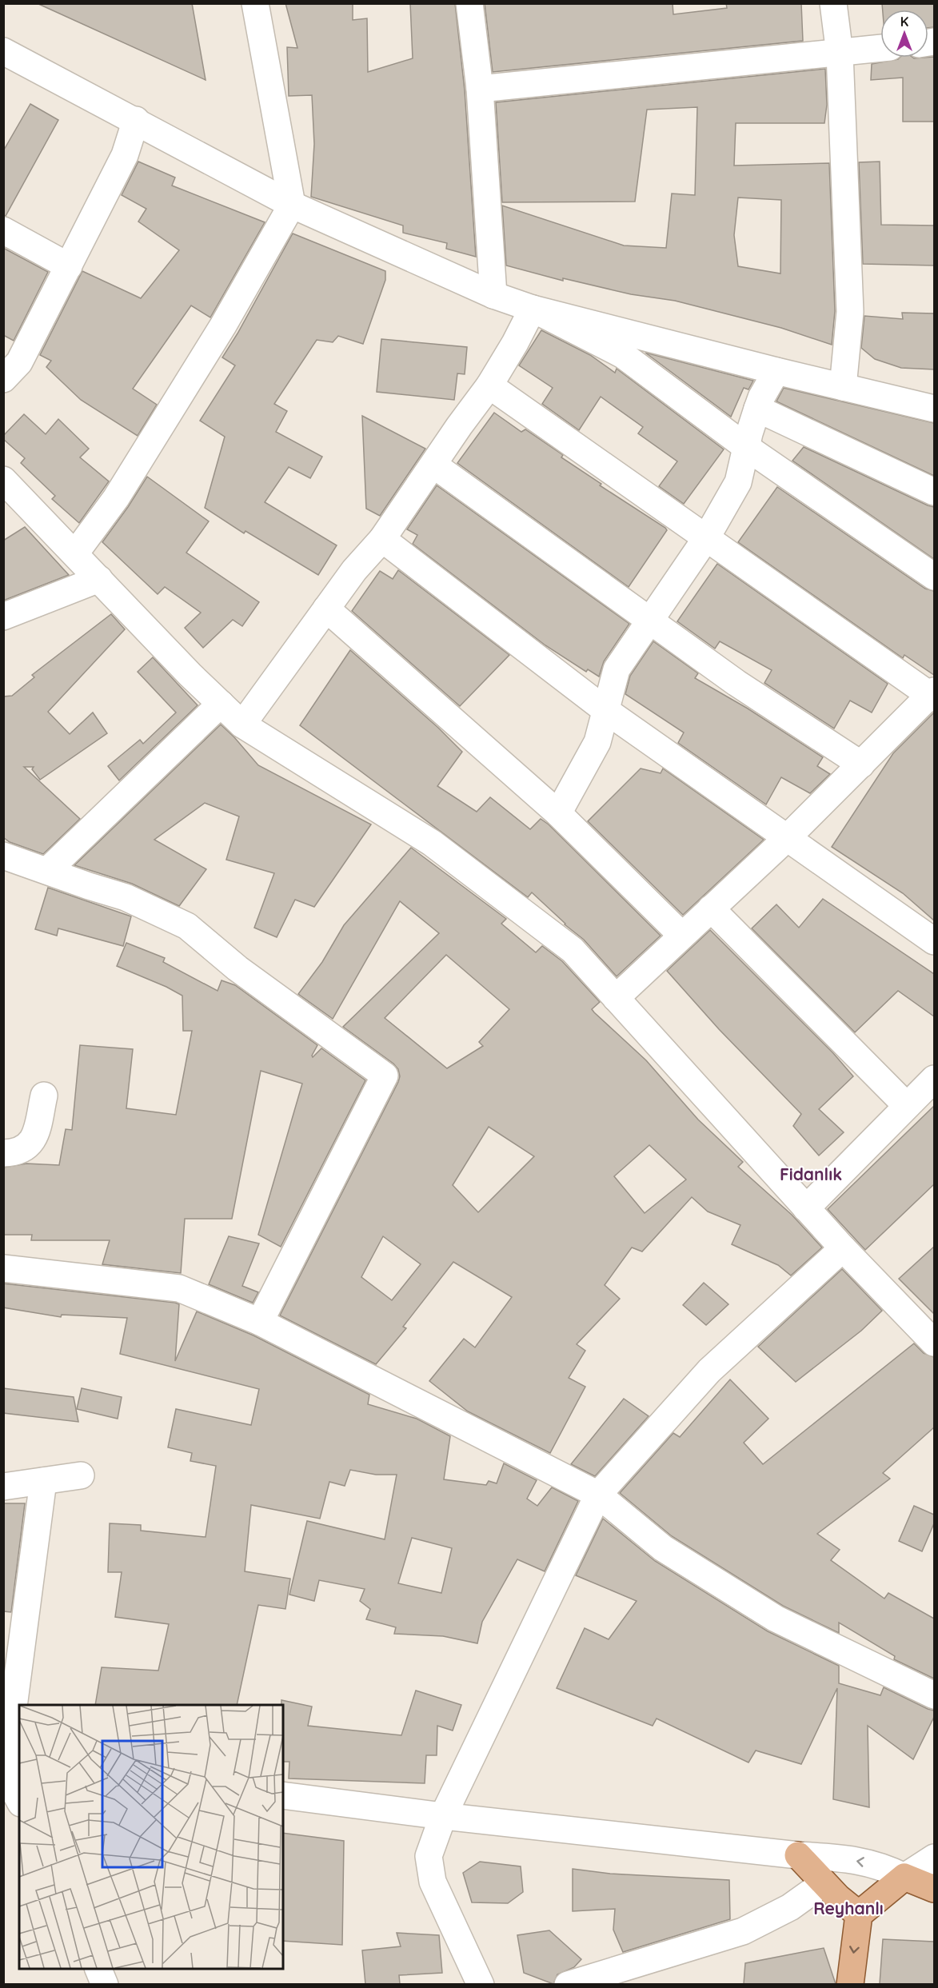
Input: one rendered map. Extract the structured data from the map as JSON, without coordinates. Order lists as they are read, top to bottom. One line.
{"districts":["Fidanlık","Reyhanlı"],"north":"top"}
